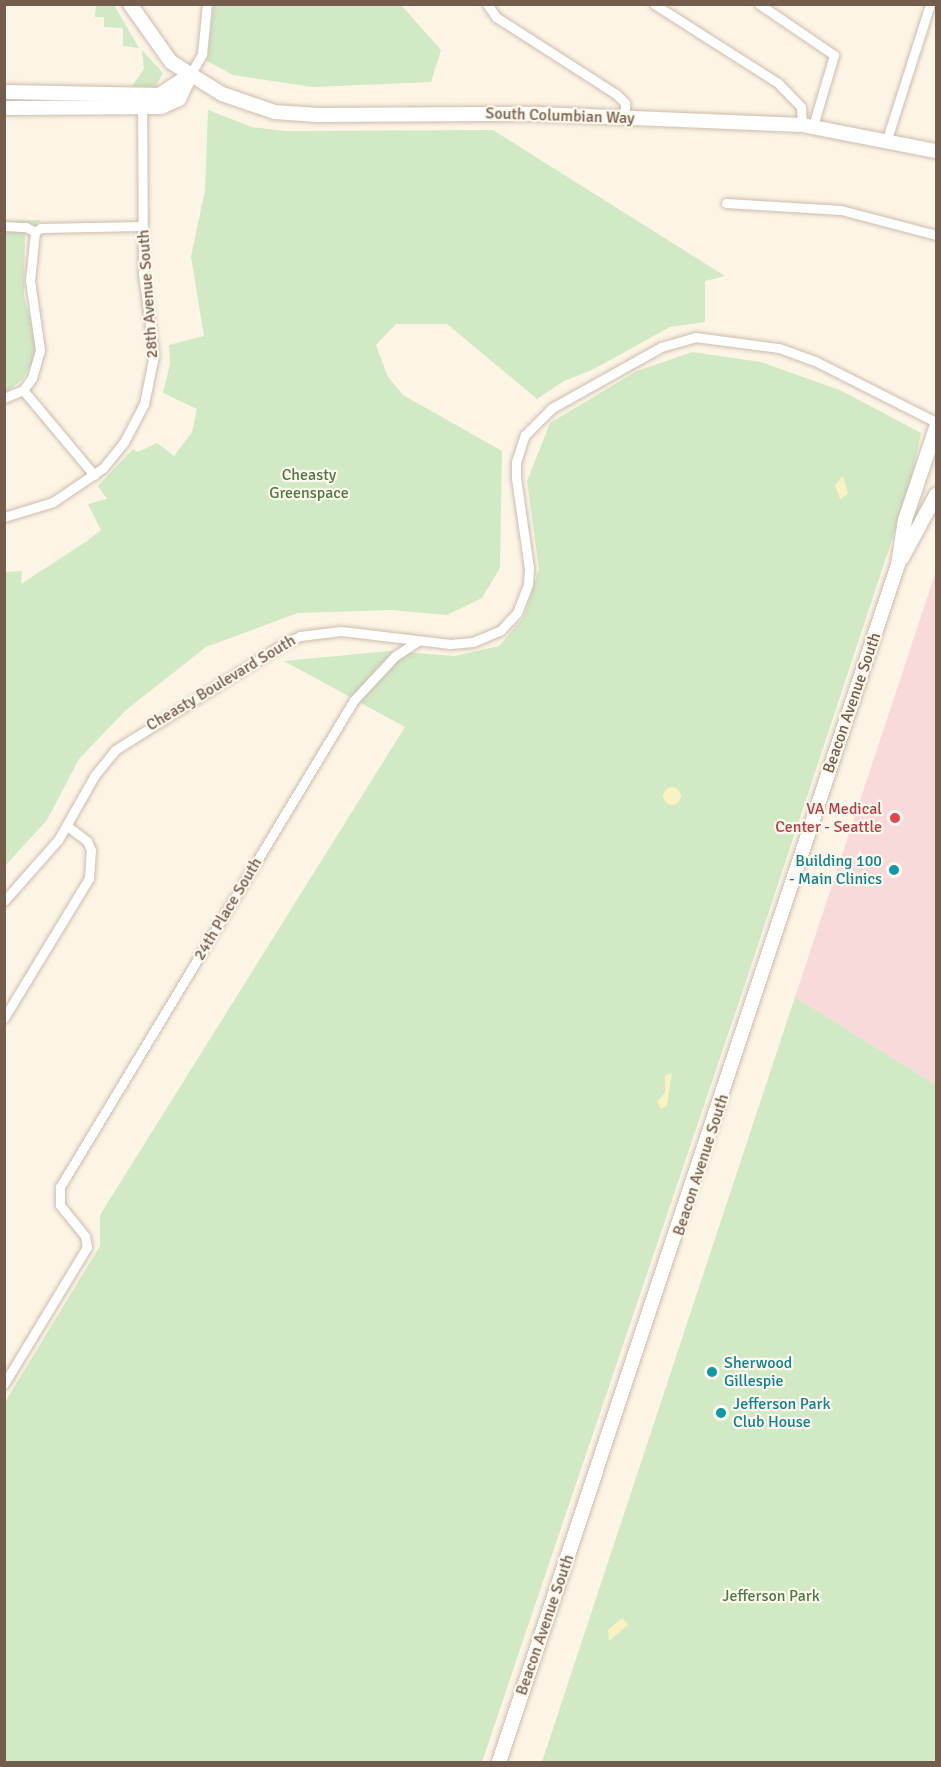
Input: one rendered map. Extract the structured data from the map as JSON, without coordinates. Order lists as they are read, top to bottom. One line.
{"streets":{"main road":["South Columbian Way","Beacon Avenue South"],"street":["28th Avenue South","Cheasty Boulevard South","24th Place South"]},"crossings":[["Cheasty Boulevard South","24th Place South"]],"parks":["Cheasty Greenspace","Jefferson Park"],"places":["VA Medical Center - Seattle","Building 100 - Main Clinics","Sherwood Gillespie","Jefferson Park Club House"]}
